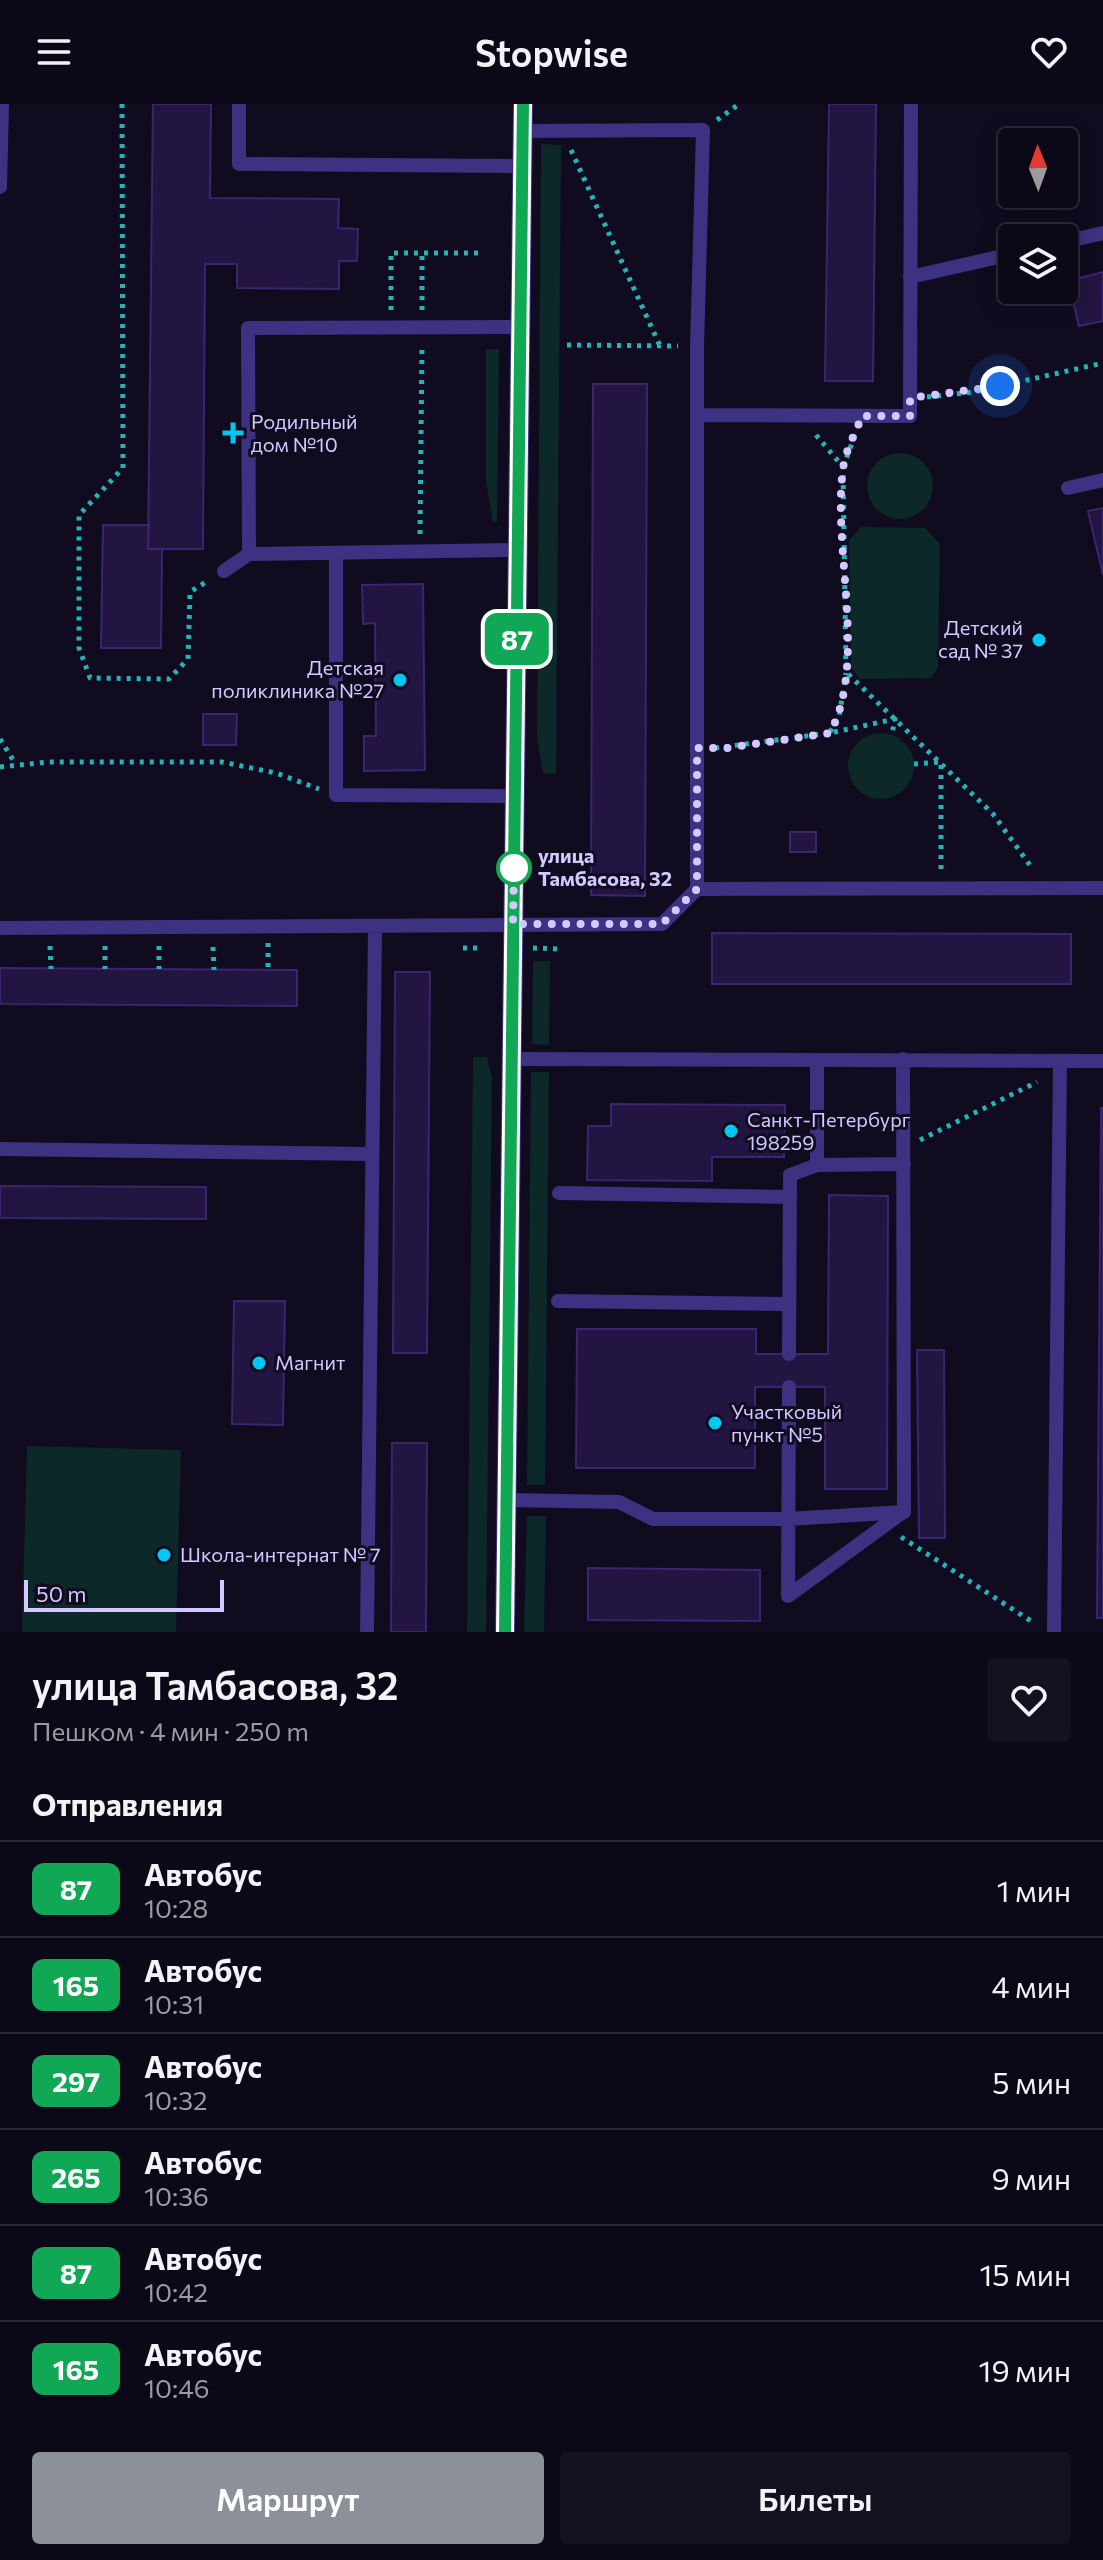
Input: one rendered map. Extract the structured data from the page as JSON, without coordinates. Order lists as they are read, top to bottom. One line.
{"places":{"health":["Родильный дом №10"],"other":["Детский сад № 37","Детская поликлиника №27","улица Тамбасова, 32","Санкт-Петербург 198259","Магнит","Участковый пункт №5","Школа-интернат № 7"]},"lines":["bus line 87"],"scale_bar":"50 m","north":"top","page":{"header":"Stopwise","on_map":"87","scale":"50 m","heading":[["улица Тамбасова, 32","Пешком · 4 мин · 250 m"],"Отправления"],"list":[{"mark":"87","name":"Автобус","note":"10:28","value":"1 мин"},{"mark":"165","name":"Автобус","note":"10:31","value":"4 мин"},{"mark":"297","name":"Автобус","note":"10:32","value":"5 мин"},{"mark":"265","name":"Автобус","note":"10:36","value":"9 мин"},{"mark":"87","name":"Автобус","note":"10:42","value":"15 мин"},{"mark":"165","name":"Автобус","note":"10:46","value":"19 мин"}],"buttons":["Маршрут","Билеты"]}}
